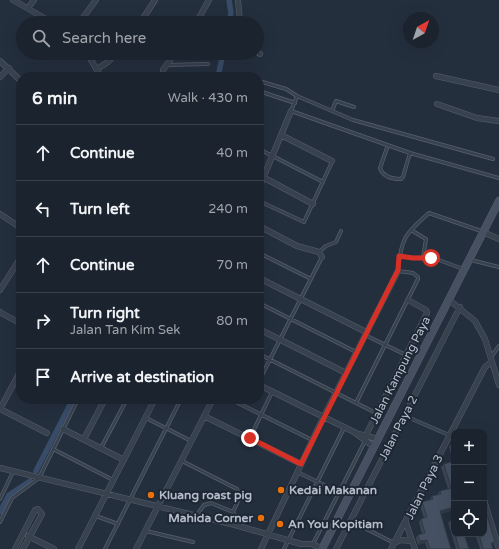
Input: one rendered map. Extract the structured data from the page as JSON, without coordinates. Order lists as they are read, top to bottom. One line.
{"streets":{"street":["Jalan Kampung Paya","Jalan Paya 2","Jalan Paya 3"]},"places":["Kedai Makanan","Kluang roast pig","Mahida Corner","An You Kopitiam"],"north":"top right","page":{"search":"Search here","heading":["6 min","Walk · 430 m"],"list":[["Continue","40 m"],["Turn left","240 m"],["Continue","70 m"],["Turn right","Jalan Tan Kim Sek","80 m"],"Arrive at destination"],"map_buttons":["+","−"]}}
